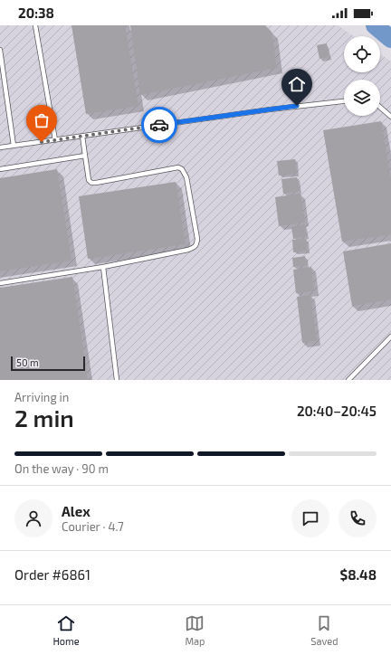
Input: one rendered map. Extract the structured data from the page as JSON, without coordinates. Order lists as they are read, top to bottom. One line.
{"scale_bar":"50 m","page":{"status":"20:38","scale":"50 m","heading":["2 min","Arriving in","20:40–20:45"],"panel":["Alex","Courier · 4.7","Order #6861","$8.48"],"bar":"On the way · 90 m","tabs":["Home","Map","Saved"]}}
